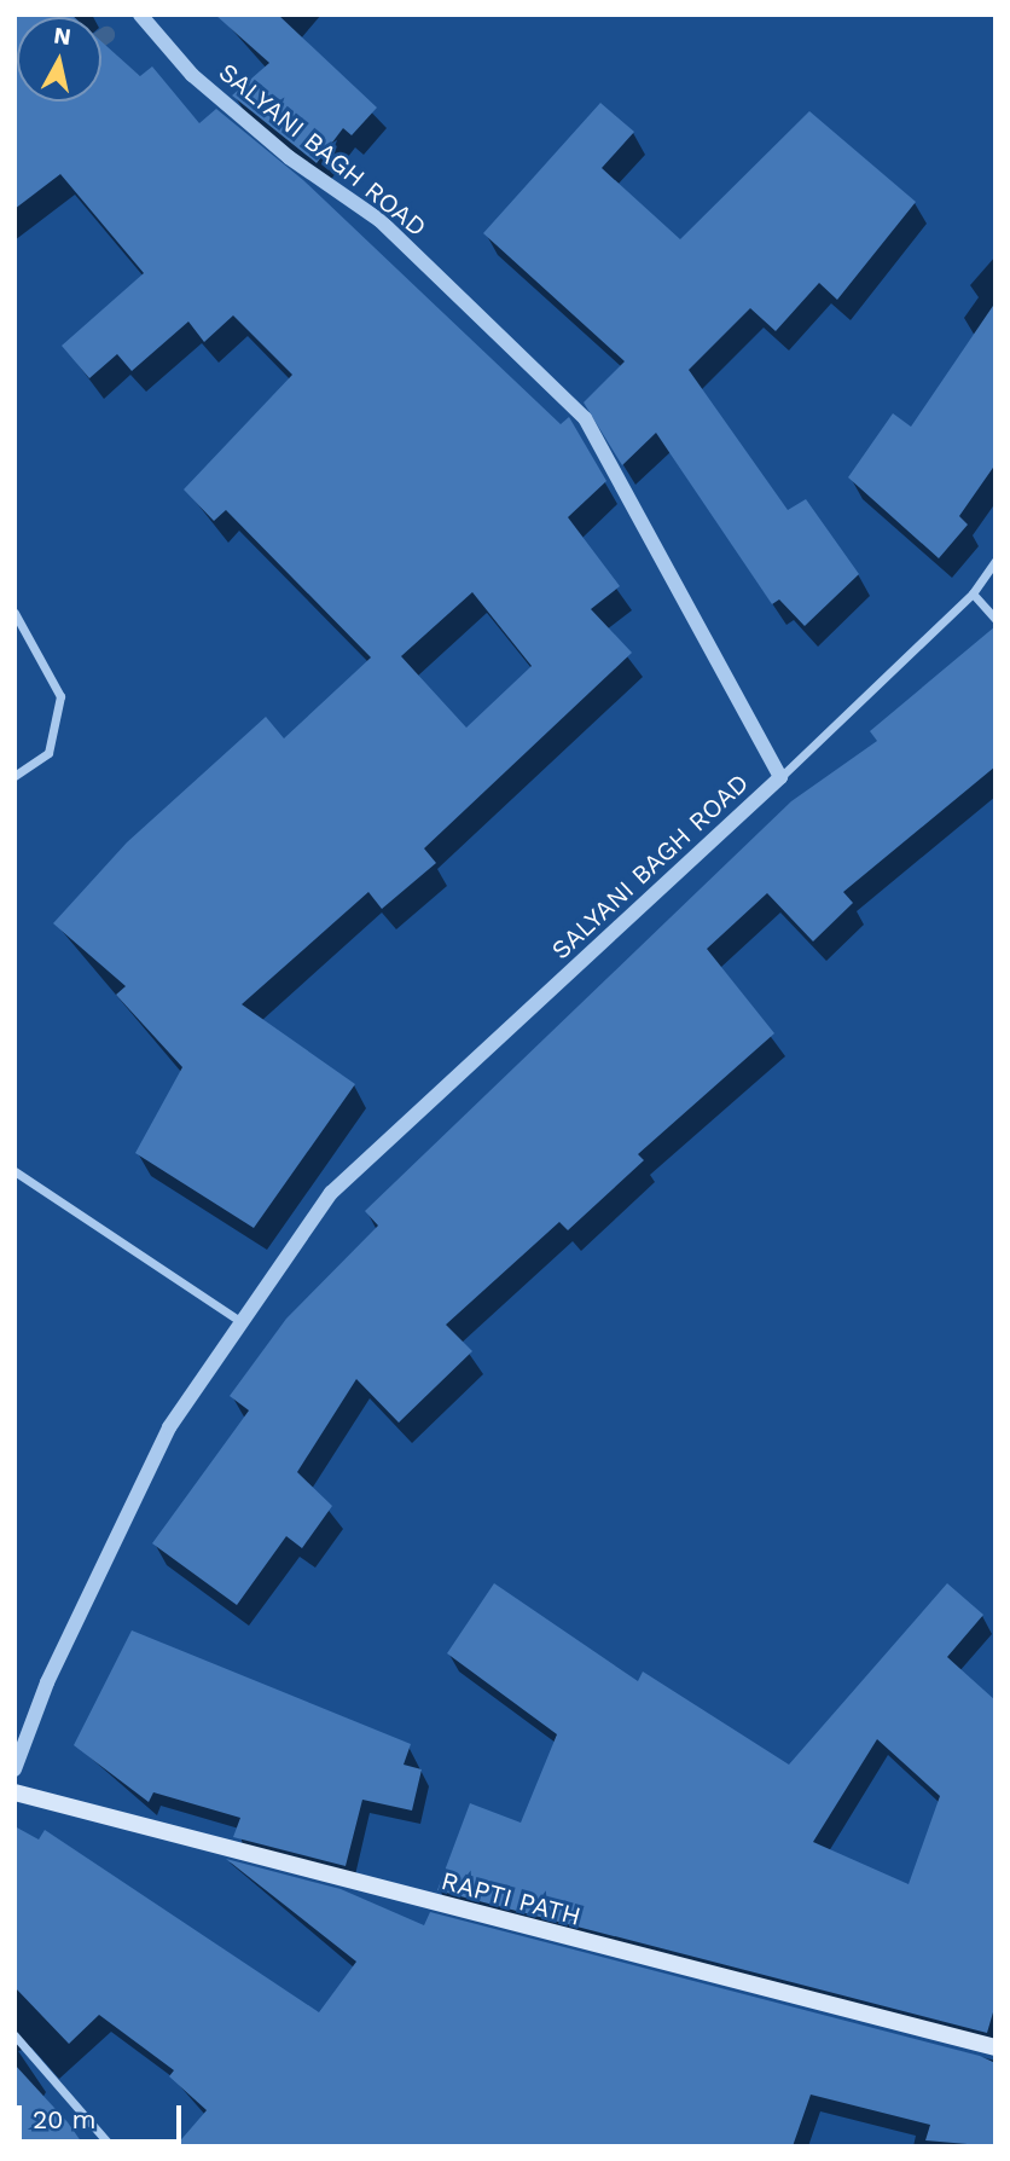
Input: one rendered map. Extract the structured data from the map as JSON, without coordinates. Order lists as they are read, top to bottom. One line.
{"streets":{"main road":["RAPTI PATH"],"street":["SALYANI BAGH ROAD"]},"scale_bar":"20 m","north":"top"}
